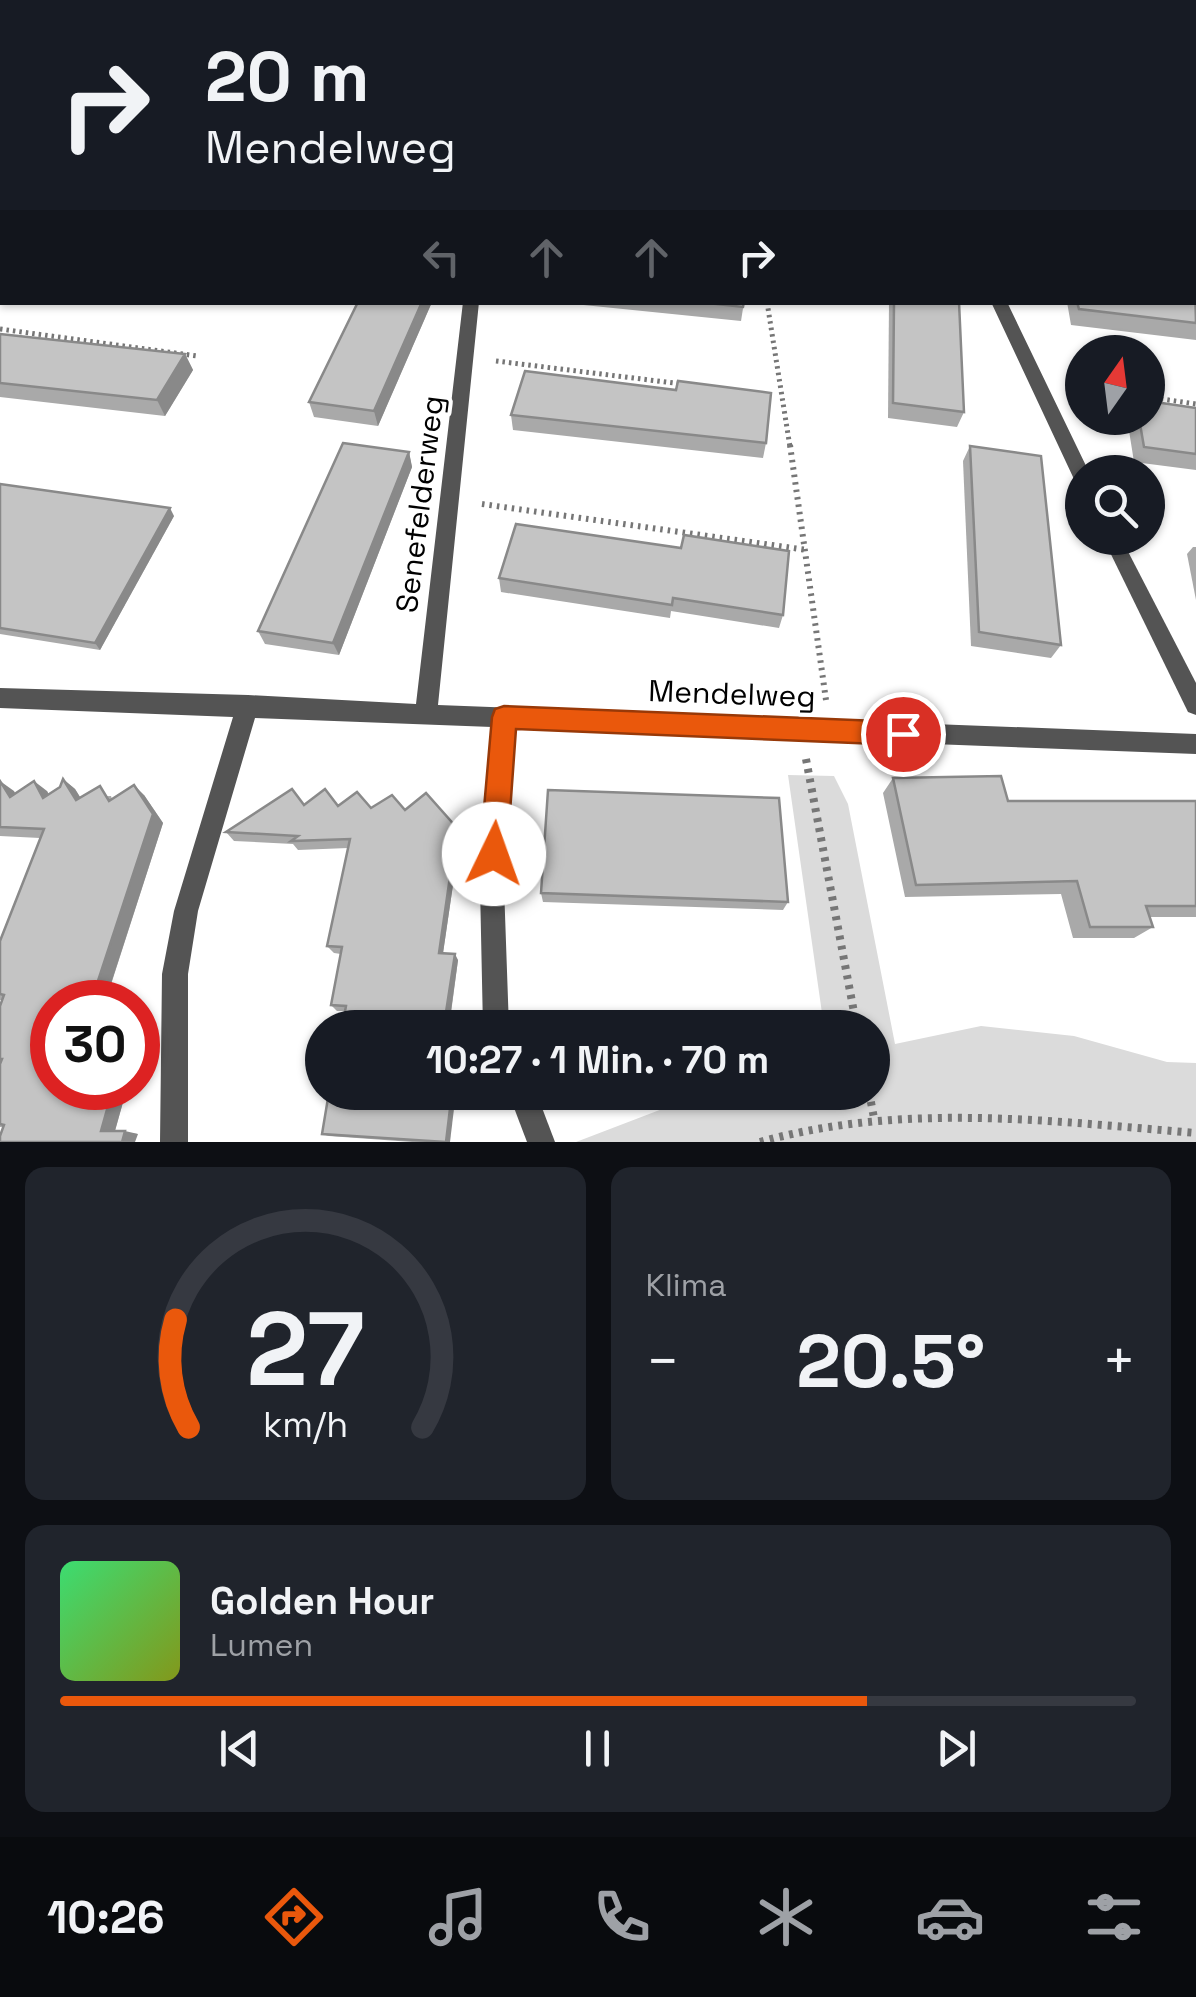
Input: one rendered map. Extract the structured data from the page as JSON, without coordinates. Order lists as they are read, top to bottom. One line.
{"streets":{"street":["Senefelderweg","Mendelweg"]},"crossings":[["Senefelderweg","Mendelweg"]],"north":"top","page":{"turn":["20 m","Mendelweg"],"limit":"30","trip":"10:27 · 1 Min. · 70 m","tile":"Klima","heat":["−","20.5°","+"],"song":["Golden Hour","Lumen"],"tabs":"10:26","gauge":["27","km/h"]}}
